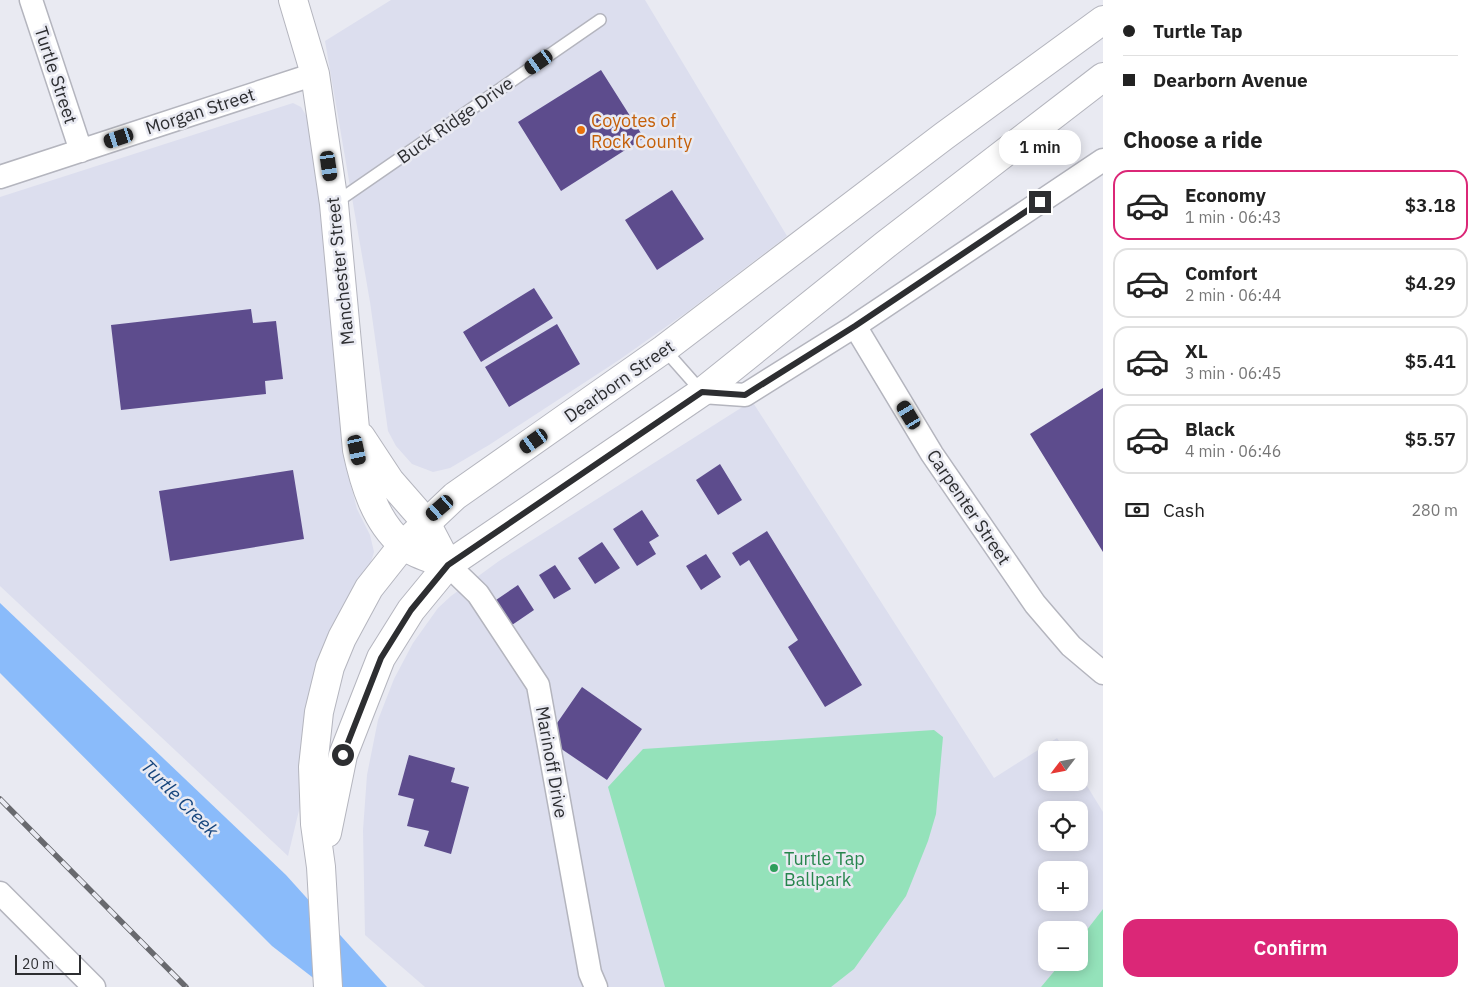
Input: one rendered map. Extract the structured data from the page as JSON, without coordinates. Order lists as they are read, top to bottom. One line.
{"streets":{"main road":["Manchester Street","Dearborn Street"],"street":["Turtle Street","Morgan Street","Carpenter Street","Marinoff Drive"],"lane":["Buck Ridge Drive"]},"crossings":[["Turtle Street","Morgan Street"],["Morgan Street","Manchester Street"],["Buck Ridge Drive","Manchester Street"],["Manchester Street","Dearborn Street"],["Manchester Street","Marinoff Drive"]],"water":["Turtle Creek"],"places":["Coyotes of Rock County","Turtle Tap Ballpark"],"scale_bar":"20 m","north":"bottom left","page":{"banner":["Turtle Tap","Dearborn Avenue"],"heading":"Choose a ride","bubble":"1 min","list":[{"name":"Economy","note":"1 min · 06:43","value":"$3.18"},{"name":"Comfort","note":"2 min · 06:44","value":"$4.29"},{"name":"XL","note":"3 min · 06:45","value":"$5.41"},{"name":"Black","note":"4 min · 06:46","value":"$5.57"}],"pay":["Cash","280 m"],"map_buttons":["+","−"],"buttons":"Confirm","scale":"20 m"}}
